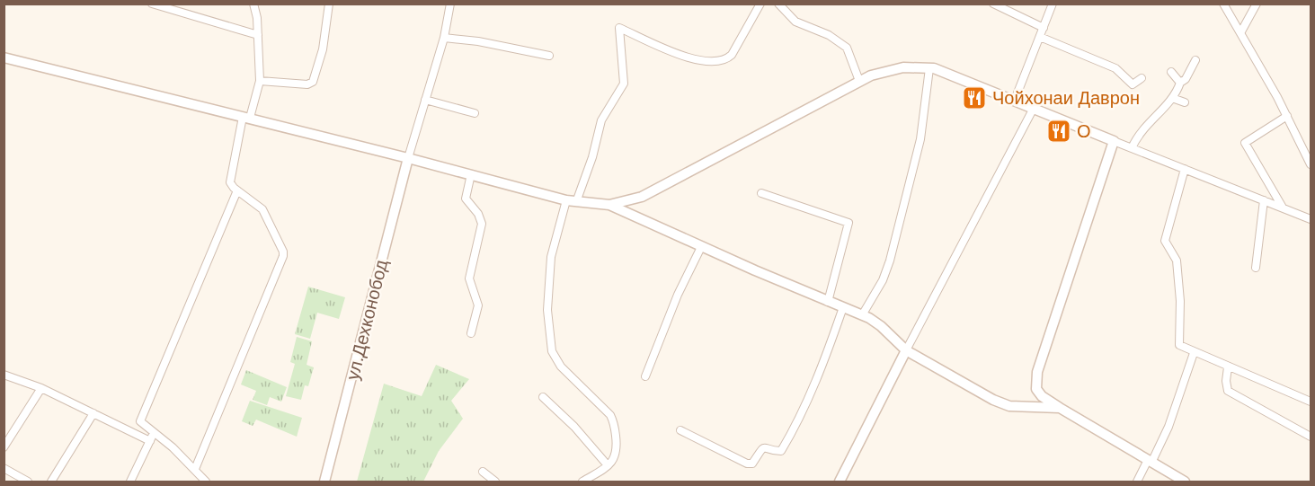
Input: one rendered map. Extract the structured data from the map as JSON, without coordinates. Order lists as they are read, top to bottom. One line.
{"streets":{"main road":["ул.Дехконобод"]},"places":{"restaurant":["Чойхонаи Даврон","O"]}}
